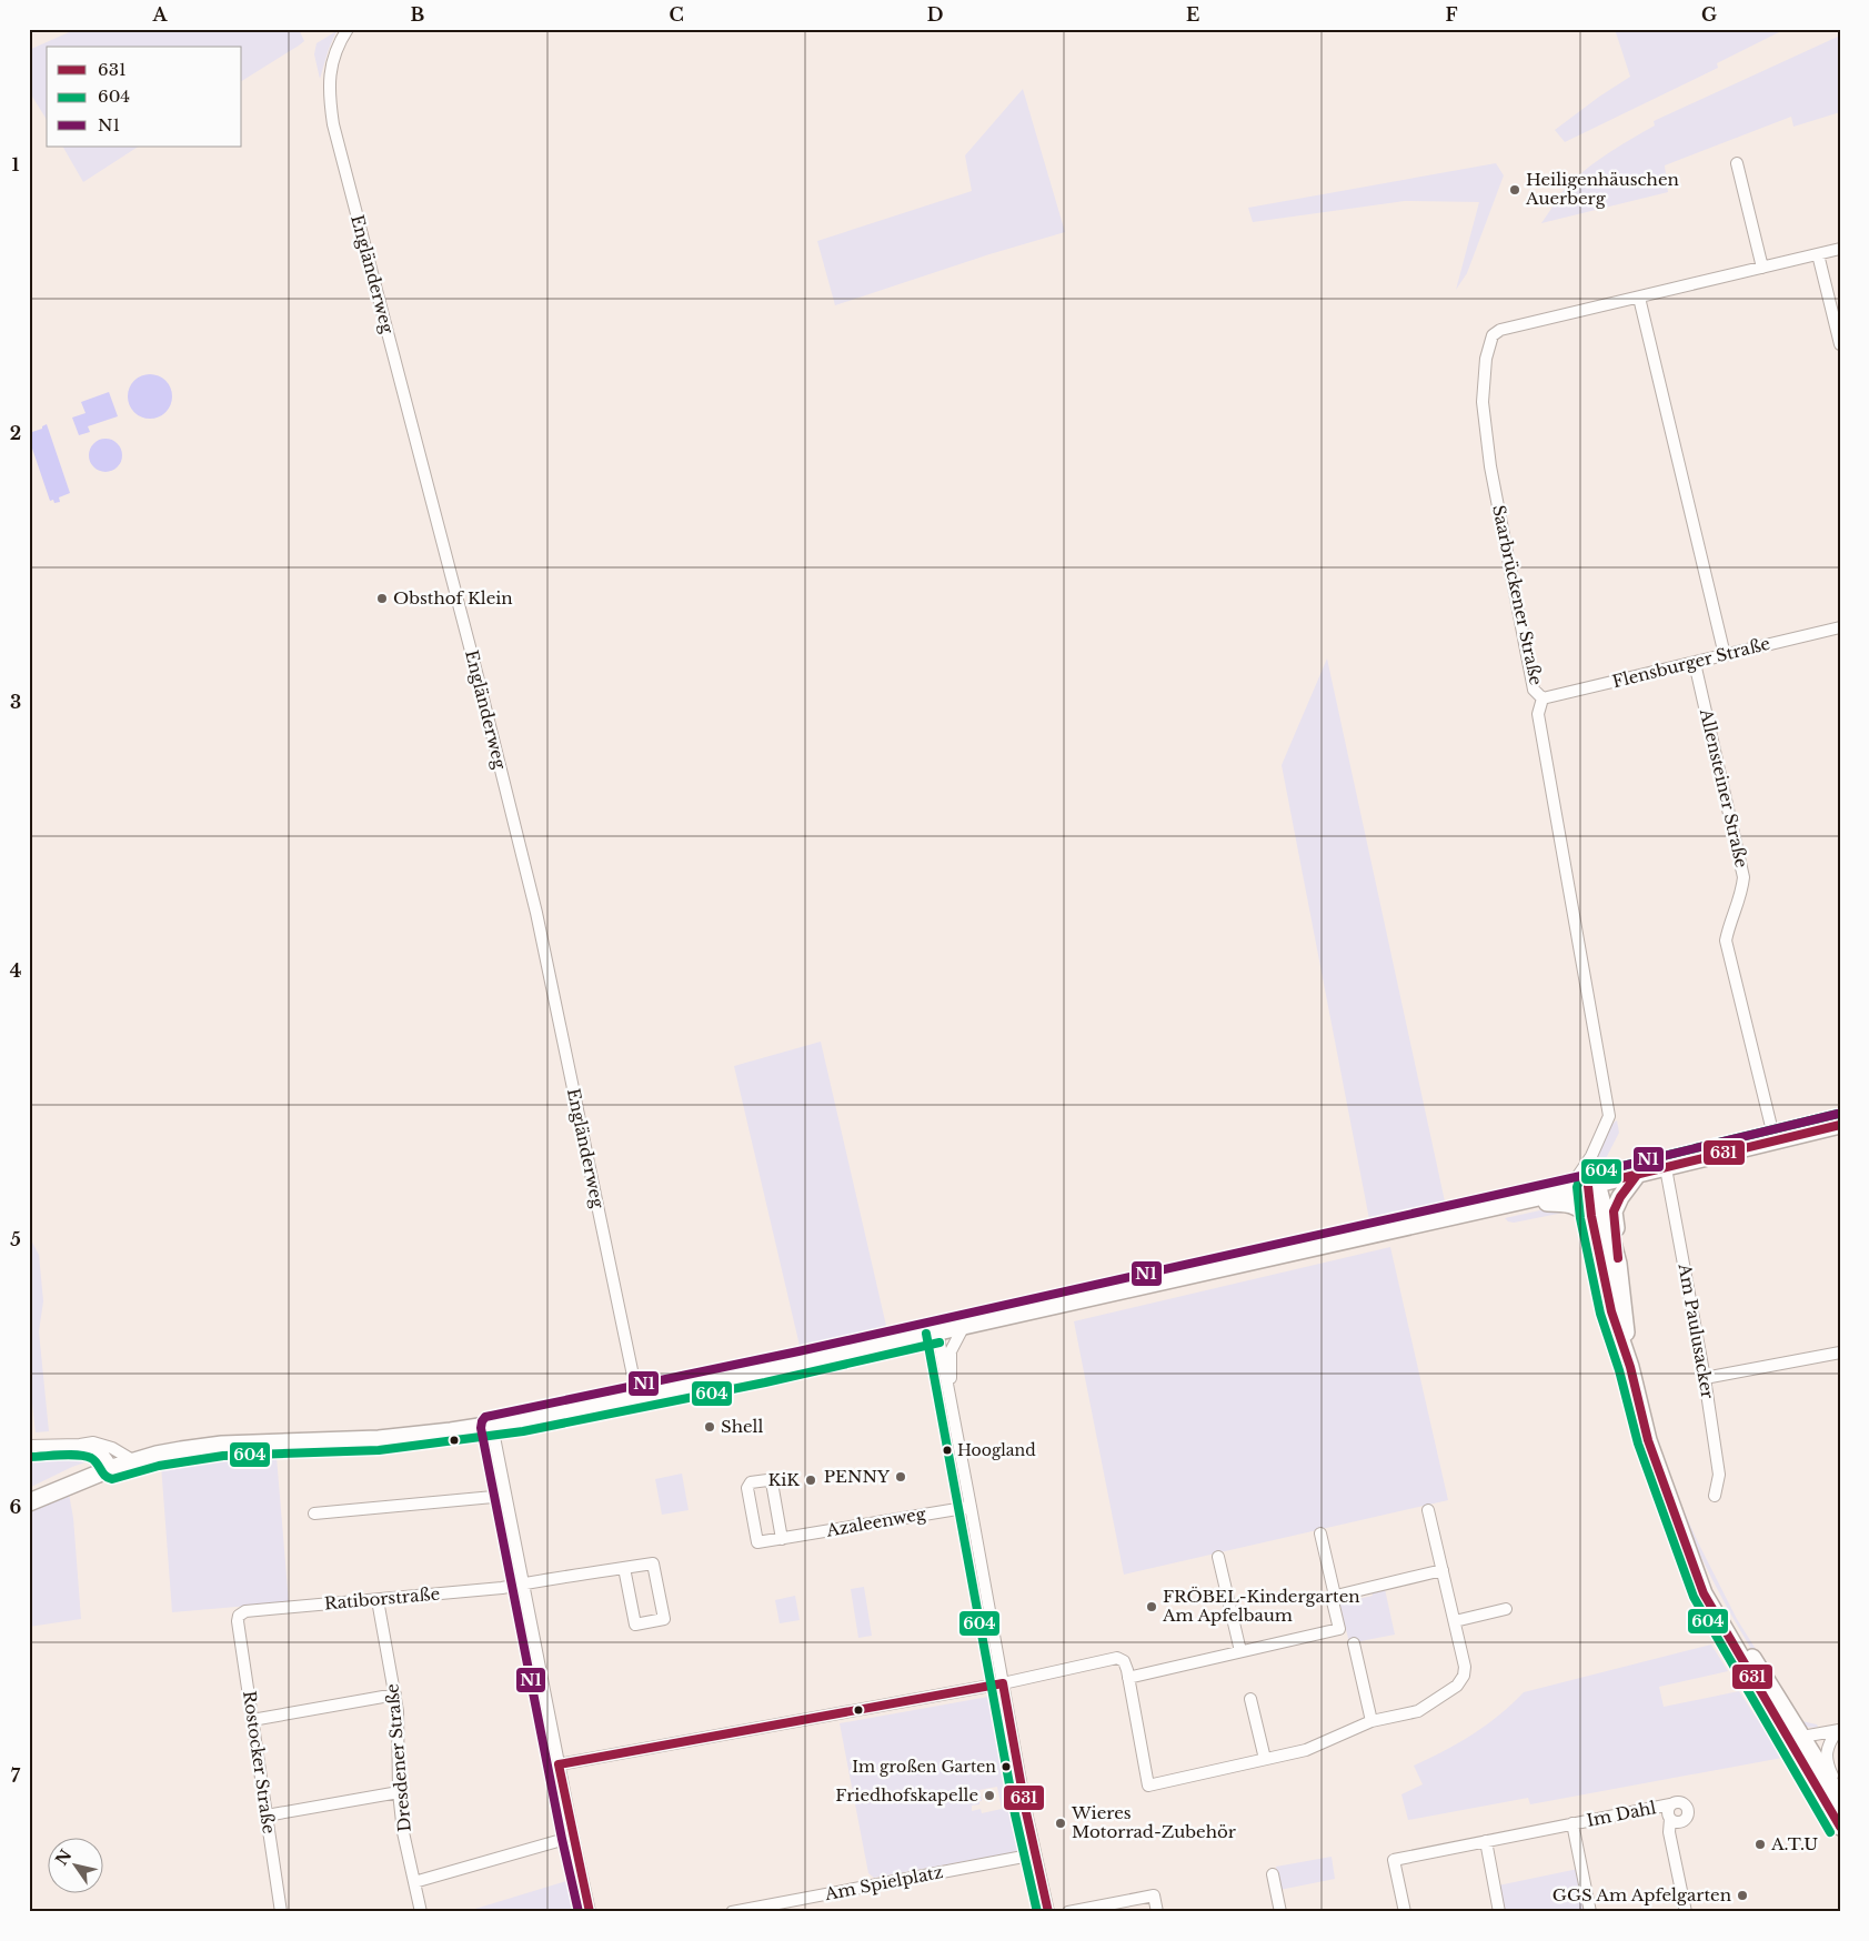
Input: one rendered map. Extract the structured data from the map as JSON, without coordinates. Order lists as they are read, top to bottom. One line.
{"streets":{"street":["Engländerweg","Saarbrückener Straße","Flensburger Straße","Allensteiner Straße","Am Paulusacker","Azaleenweg","Ratiborstraße","Dresdener Straße","Rostocker Straße","Im Dahl","Am Spielplatz"]},"crossings":[["Saarbrückener Straße","Flensburger Straße"],["Flensburger Straße","Allensteiner Straße"],["Ratiborstraße","Dresdener Straße"],["Ratiborstraße","Rostocker Straße"]],"places":["Heiligenhäuschen Auerberg","Obsthof Klein","Shell","Hoogland","PENNY","KiK","FRÖBEL-Kindergarten Am Apfelbaum","Im großen Garten","Friedhofskapelle","Wieres Motorrad-Zubehör","A.T.U","GGS Am Apfelgarten"],"lines":["transit line 604","transit line N1","transit line 631"],"legend":["631","604","N1"],"north":"top left","grid":{"columns":["A","B","C","D","E","F","G"],"rows":["1","2","3","4","5","6","7"]}}
